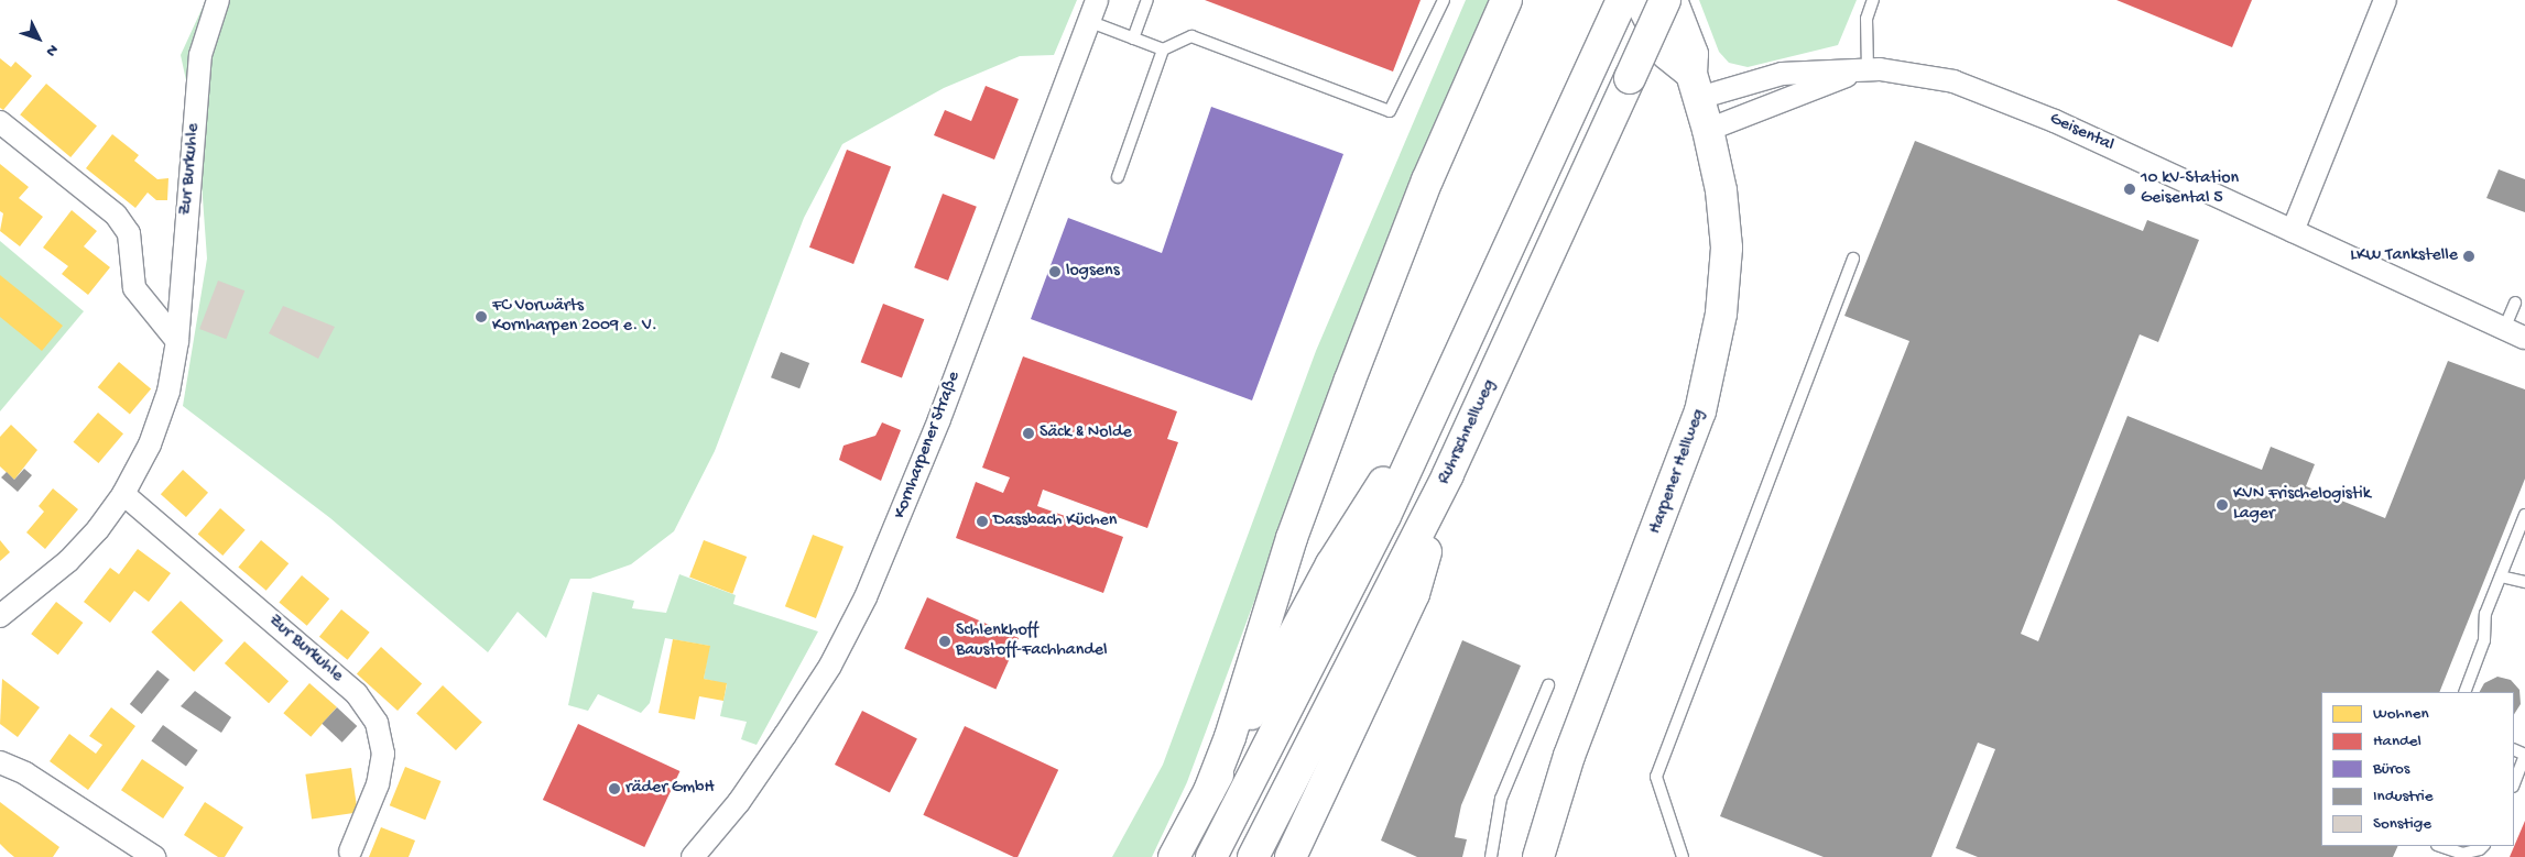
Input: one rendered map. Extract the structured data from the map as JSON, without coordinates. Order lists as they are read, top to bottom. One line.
{"streets":{"main road":["Ruhrschnellweg","Harpener Hellweg"],"street":["Geisental","Zur Burkuhle","Kornharpener Straße"]},"crossings":[["Geisental","Harpener Hellweg"]],"places":["10 kV-Station Geisental 5","LKW Tankstelle","logsens","FC Vorwärts Kornharpen 2009 e. V.","Säck & Nolde","KVN Frischelogistik Lager","Dassbach Küchen","Schlenkhoff Baustoff-Fachhandel","räder GmbH"],"legend":["Wohnen","Handel","Büros","Industrie","Sonstige"],"north":"bottom right"}
